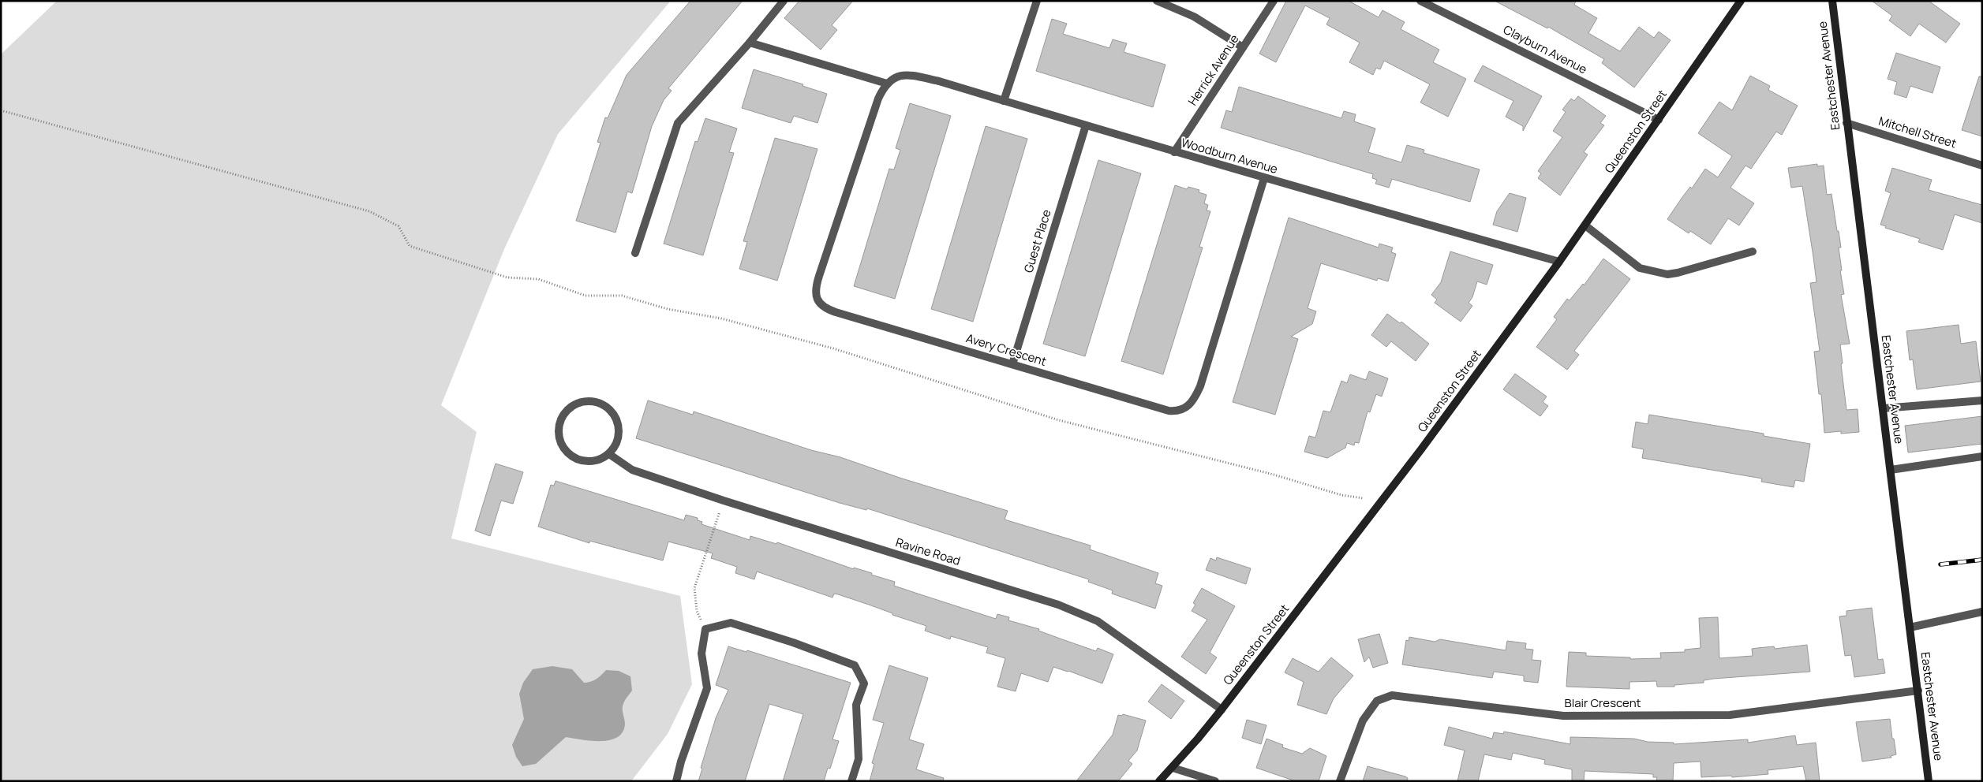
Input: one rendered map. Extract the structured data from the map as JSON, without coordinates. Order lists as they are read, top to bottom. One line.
{"streets":{"main road":["Eastchester Avenue","Queenston Street"],"street":["Clayburn Avenue","Herrick Avenue","Mitchell Street","Woodburn Avenue","Guest Place","Avery Crescent","Ravine Road","Blair Crescent"]},"crossings":[["Clayburn Avenue","Queenston Street"],["Herrick Avenue","Woodburn Avenue"],["Eastchester Avenue","Mitchell Street"],["Eastchester Avenue","Blair Crescent"],["Queenston Street","Woodburn Avenue"],["Queenston Street","Ravine Road"],["Woodburn Avenue","Guest Place"],["Woodburn Avenue","Avery Crescent"],["Guest Place","Avery Crescent"]]}
